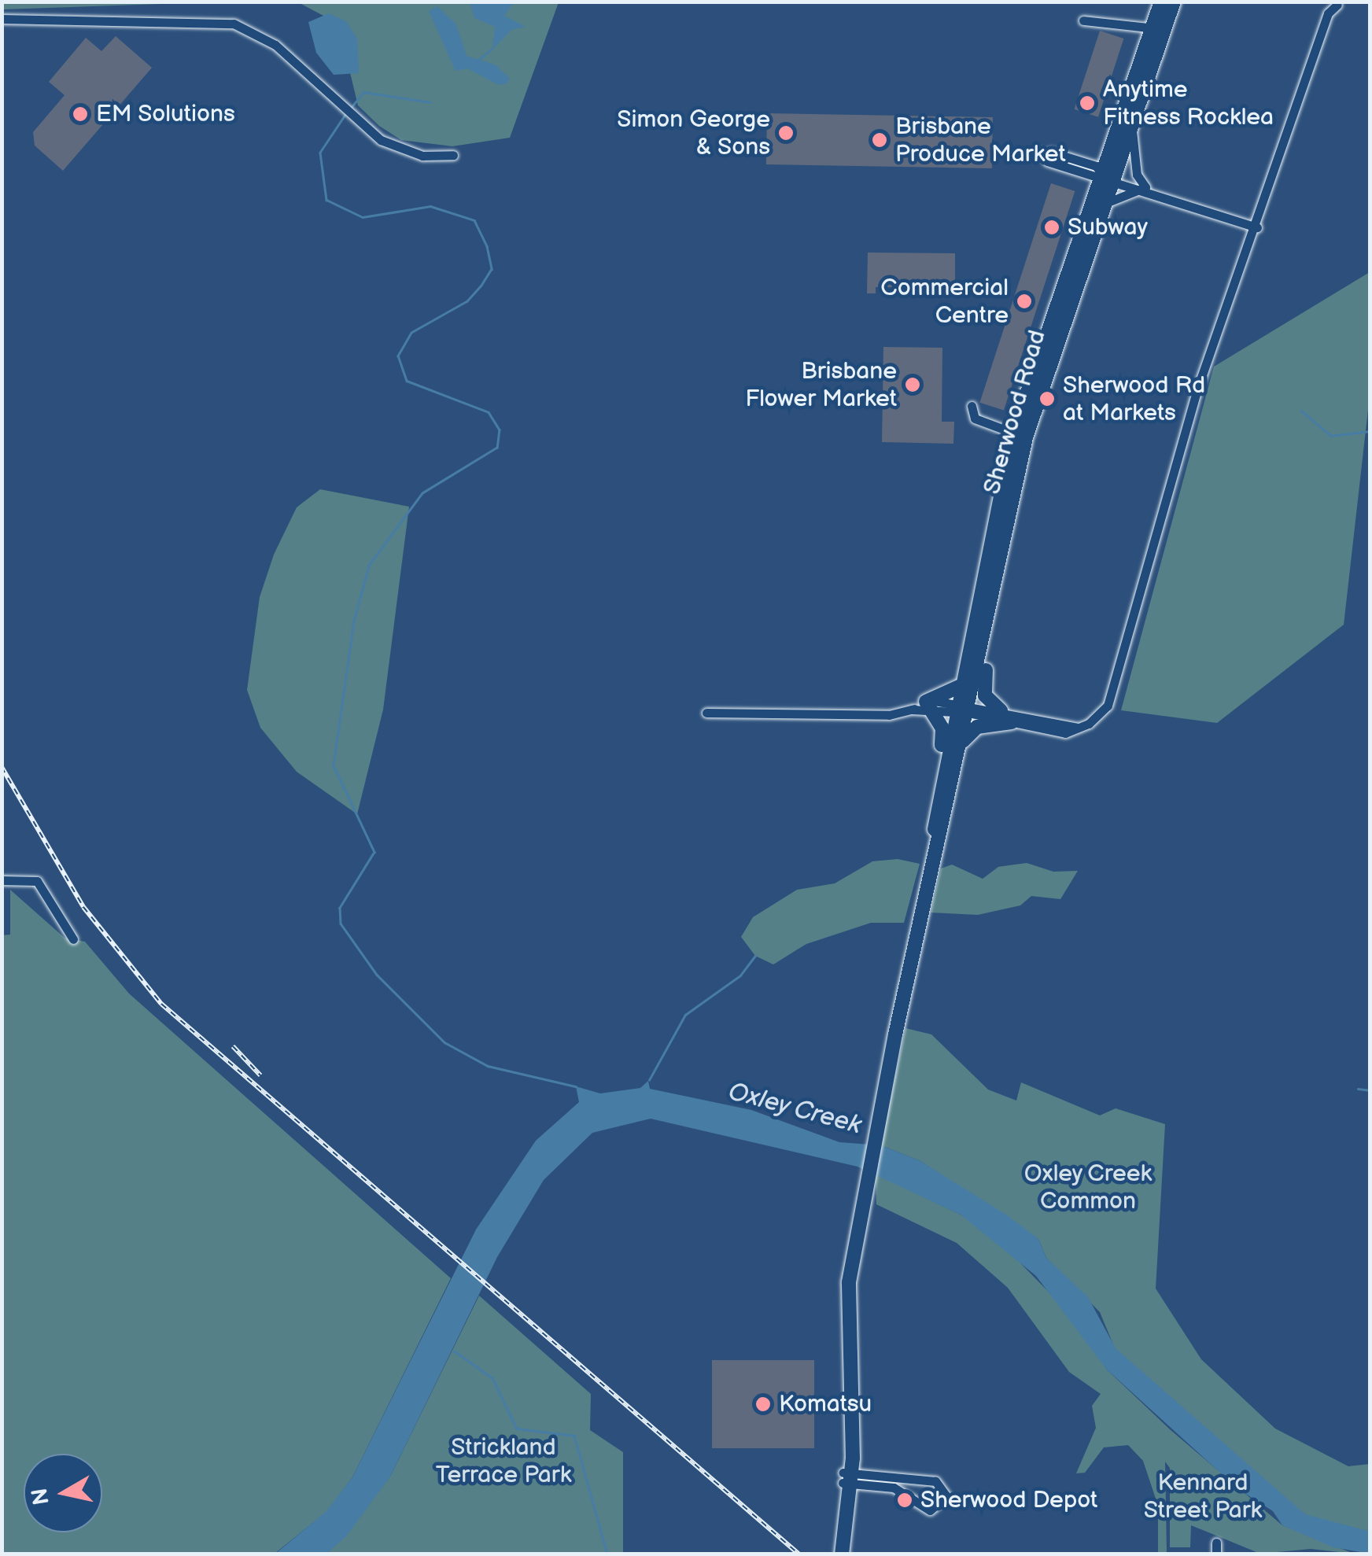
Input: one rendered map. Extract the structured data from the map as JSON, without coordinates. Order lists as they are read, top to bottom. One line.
{"streets":{"main road":["Sherwood Road"]},"water":["Oxley Creek"],"parks":["Oxley Creek Common","Strickland Terrace Park","Kennard Street Park"],"places":["Anytime Fitness Rocklea","EM Solutions","Simon George & Sons","Brisbane Produce Market","Subway","Commercial Centre","Brisbane Flower Market","Sherwood Rd at Markets","Komatsu","Sherwood Depot"],"north":"left"}
